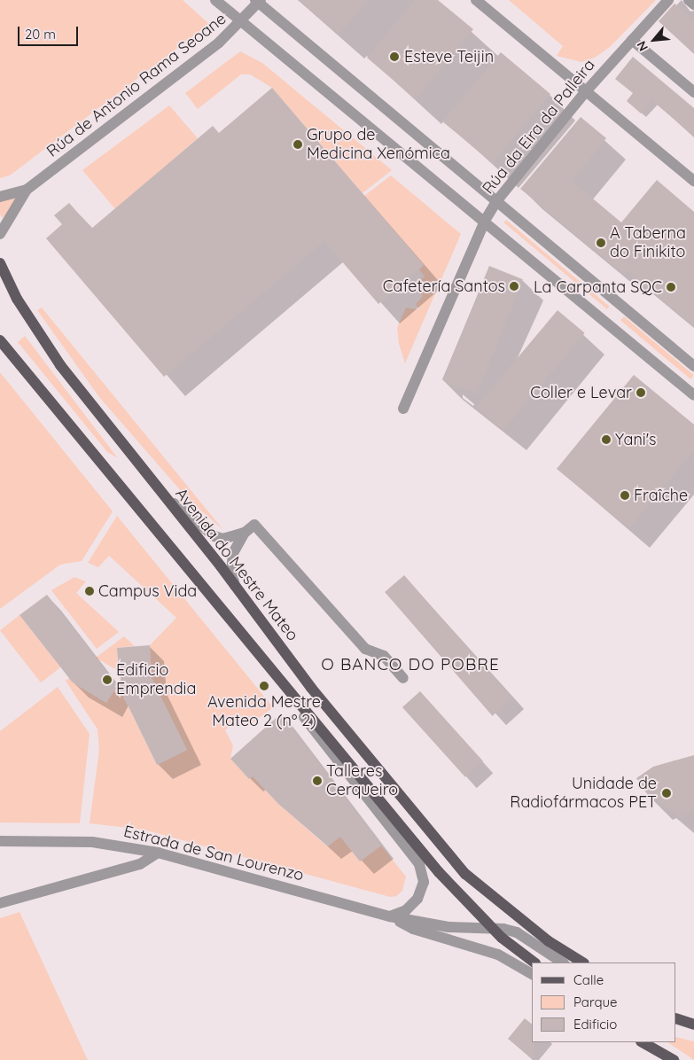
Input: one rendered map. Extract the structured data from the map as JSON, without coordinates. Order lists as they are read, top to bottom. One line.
{"streets":{"main road":["Avenida do Mestre Mateo"],"street":["Rúa de Antonio Rama Seoane","Rúa da Eira da Palleira","Estrada de San Lourenzo"]},"districts":["O BANCO DO POBRE"],"places":["Esteve Teijin","Grupo de Medicina Xenómica","A Taberna do Finikito","Cafetería Santos","La Carpanta SQC","Coller e Levar","Yani's","Fraîche","Campus Vida","Edificio Emprendia","Avenida Mestre Mateo 2 (nº 2)","Talleres Cerqueiro","Unidade de Radiofármacos PET"],"legend":["Calle","Parque","Edificio"],"scale_bar":"20 m","north":"bottom left"}
